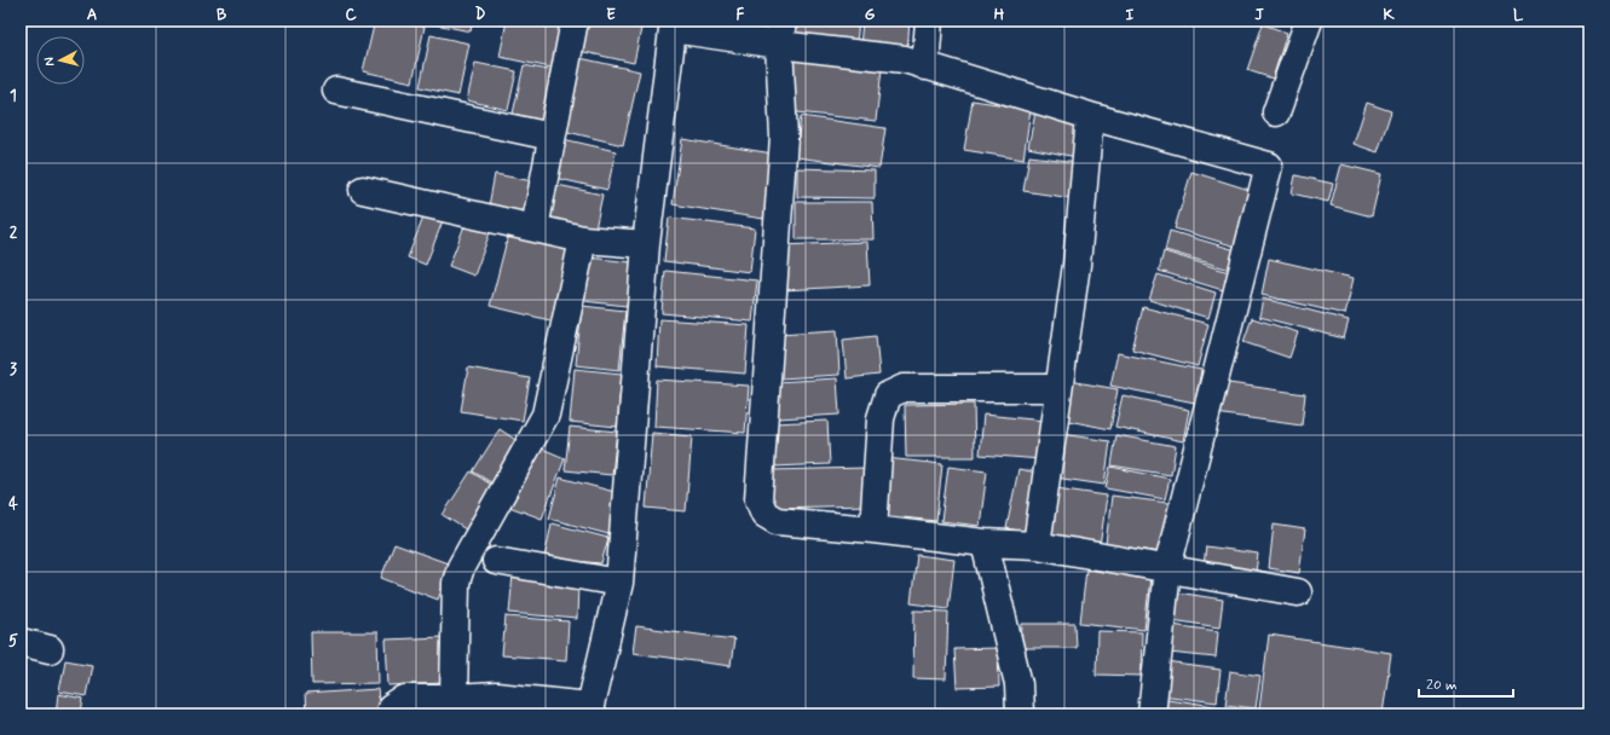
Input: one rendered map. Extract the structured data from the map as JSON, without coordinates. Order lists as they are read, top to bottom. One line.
{"scale_bar":"20 m","north":"left","grid":{"columns":["A","B","C","D","E","F","G","H","I","J","K","L"],"rows":["1","2","3","4","5"]}}
